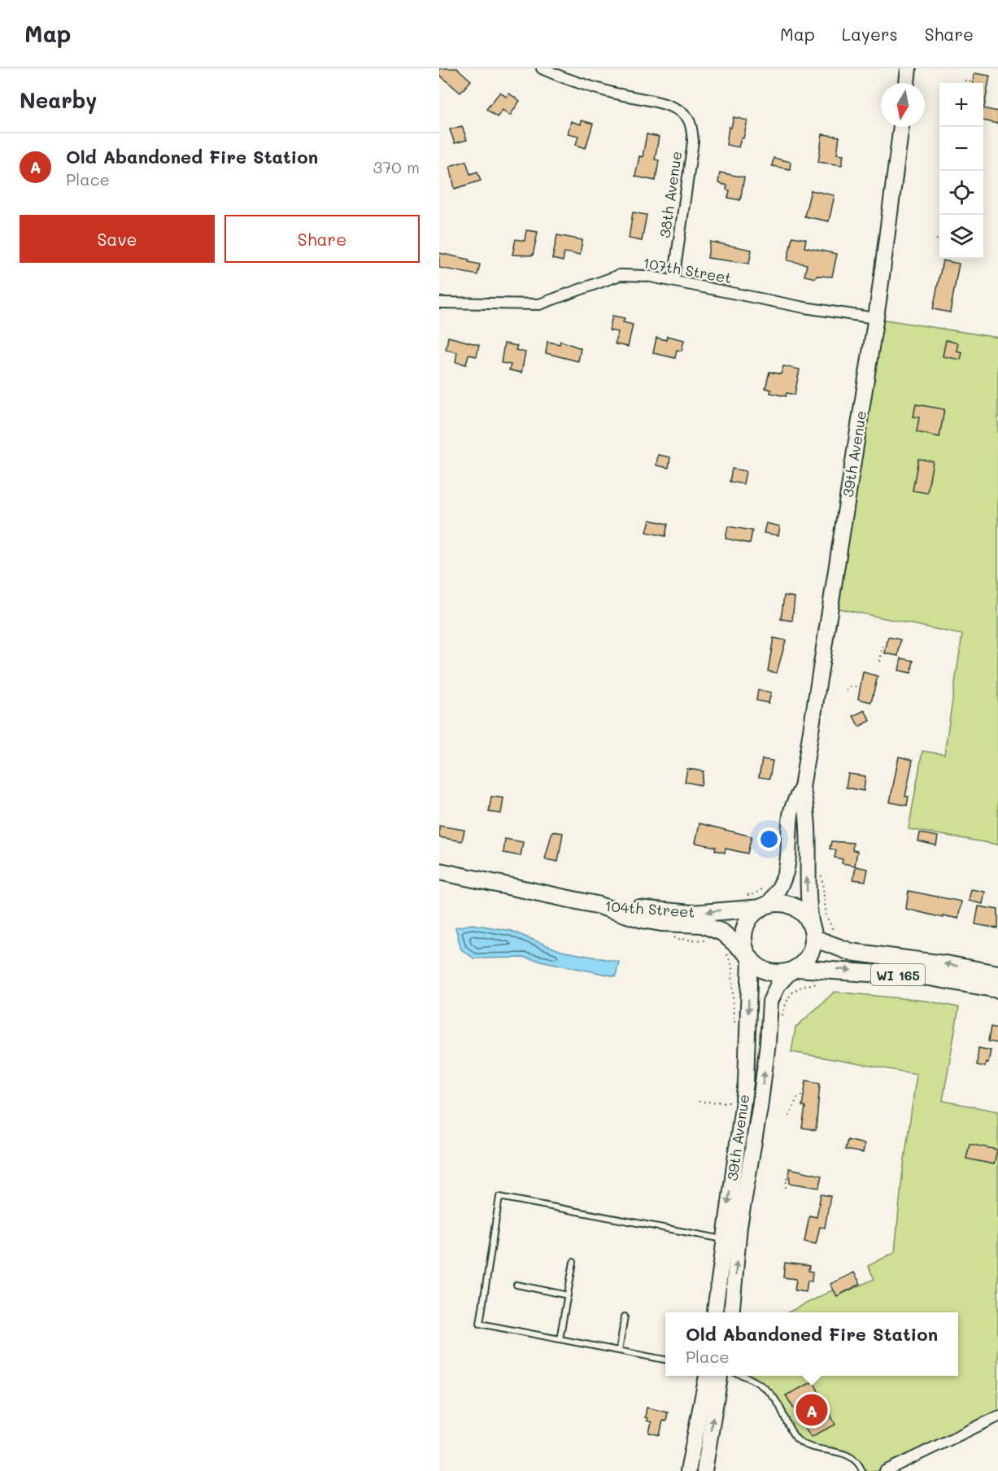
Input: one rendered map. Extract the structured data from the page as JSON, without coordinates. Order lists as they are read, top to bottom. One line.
{"streets":{"main road":["39th Avenue","104th Street","WI 165"],"street":["38th Avenue","107th Street"]},"crossings":[["38th Avenue","107th Street"],["107th Street","39th Avenue"],["39th Avenue","104th Street"],["39th Avenue","WI 165"],["104th Street","WI 165"]],"north":"bottom","page":{"header":"Map","nav":["Map","Layers","Share"],"heading":"Nearby","map_buttons":["+","−"],"list":[{"mark":"A","name":"Old Abandoned Fire Station","note":"Place","value":"370 m"}],"buttons":["Save","Share"],"popup":["Old Abandoned Fire Station","Place"],"pins":"A"}}
